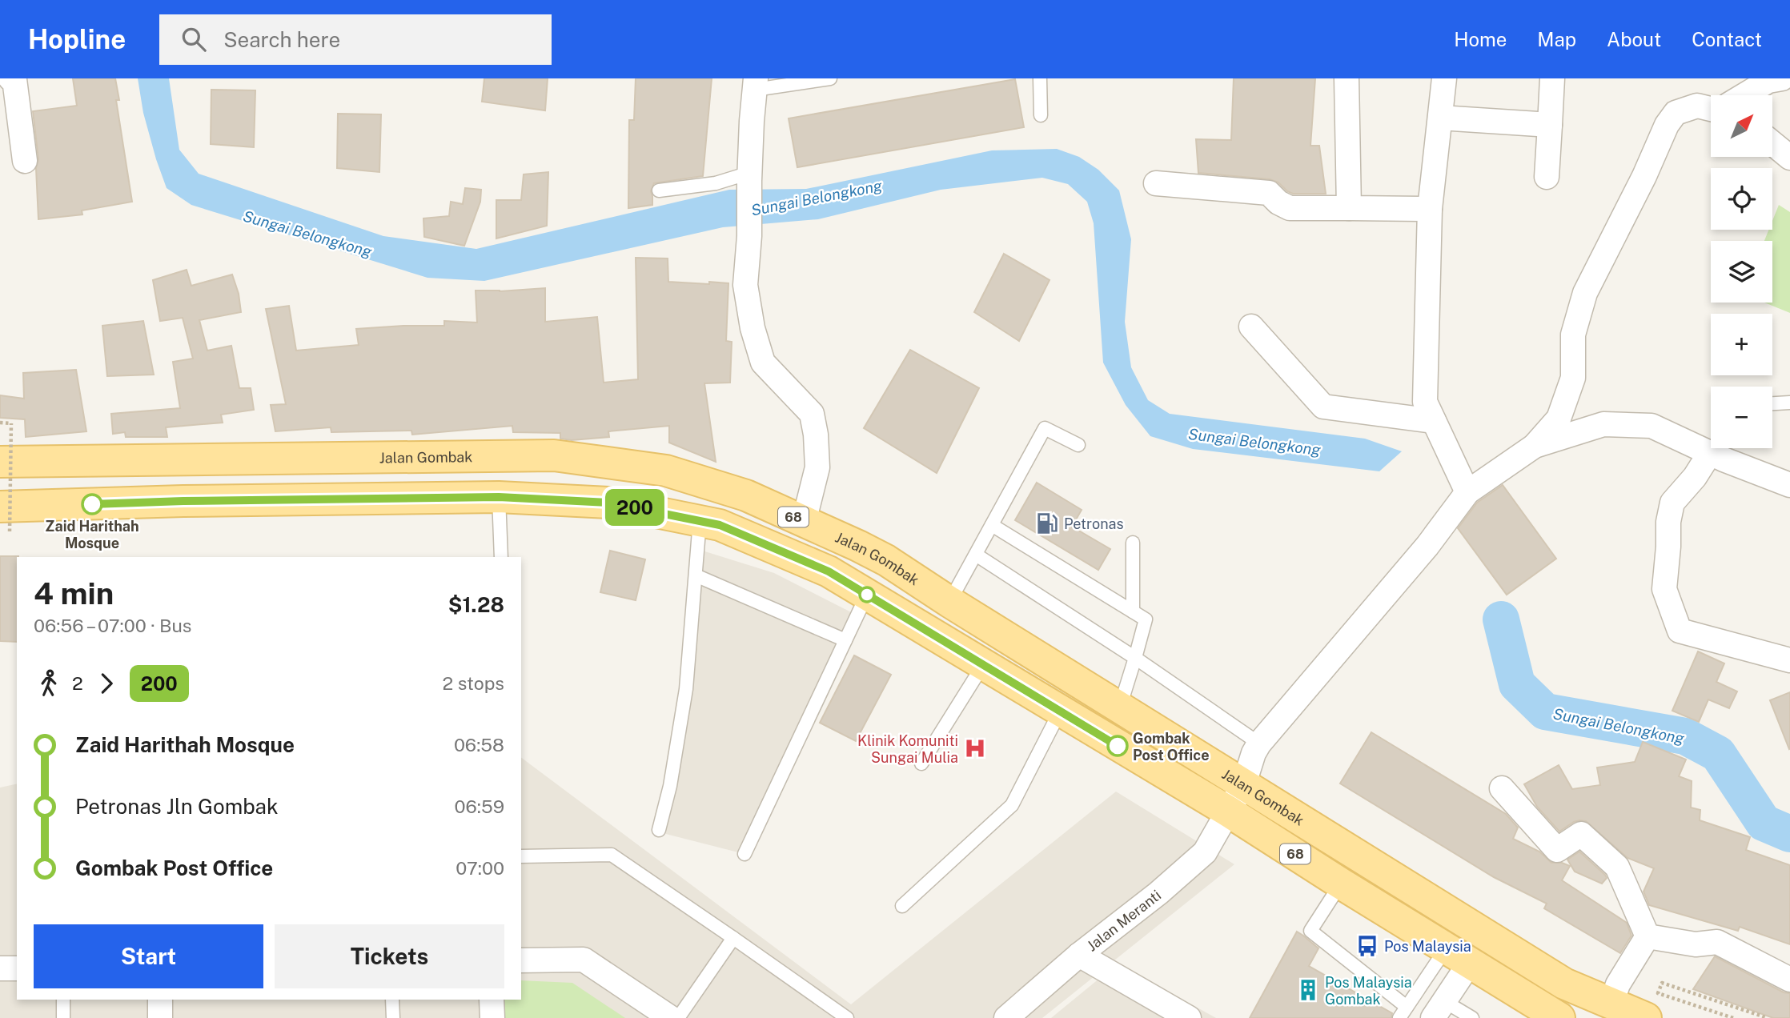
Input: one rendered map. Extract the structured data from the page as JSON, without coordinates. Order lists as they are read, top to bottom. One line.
{"streets":{"main road":["Jalan Gombak","68"],"street":["Jalan Meranti"]},"crossings":[["Jalan Gombak","Jalan Meranti"],["68","Jalan Meranti"]],"water":["Sungai Belongkong"],"places":{"other":["Zaid Harithah Mosque","Gombak Post Office"],"fuel station":["Petronas"],"hospital":["Klinik Komuniti Sungai Mulia"],"bus stop":["Pos Malaysia"],"building":["Pos Malaysia Gombak"]},"lines":["bus line 200"],"north":"top right","page":{"header":"Hopline","search":"Search here","nav":["Home","Map","About","Contact"],"on_map":"200","map_buttons":["+","−"],"heading":["4 min","06:56 – 07:00 · Bus","$1.28"],"legs":["2","200","2 stops"],"list":[{"name":"Zaid Harithah Mosque","value":"06:58"},{"name":"Petronas Jln Gombak","value":"06:59"},{"name":"Gombak Post Office","value":"07:00"}],"buttons":["Start","Tickets"]}}
